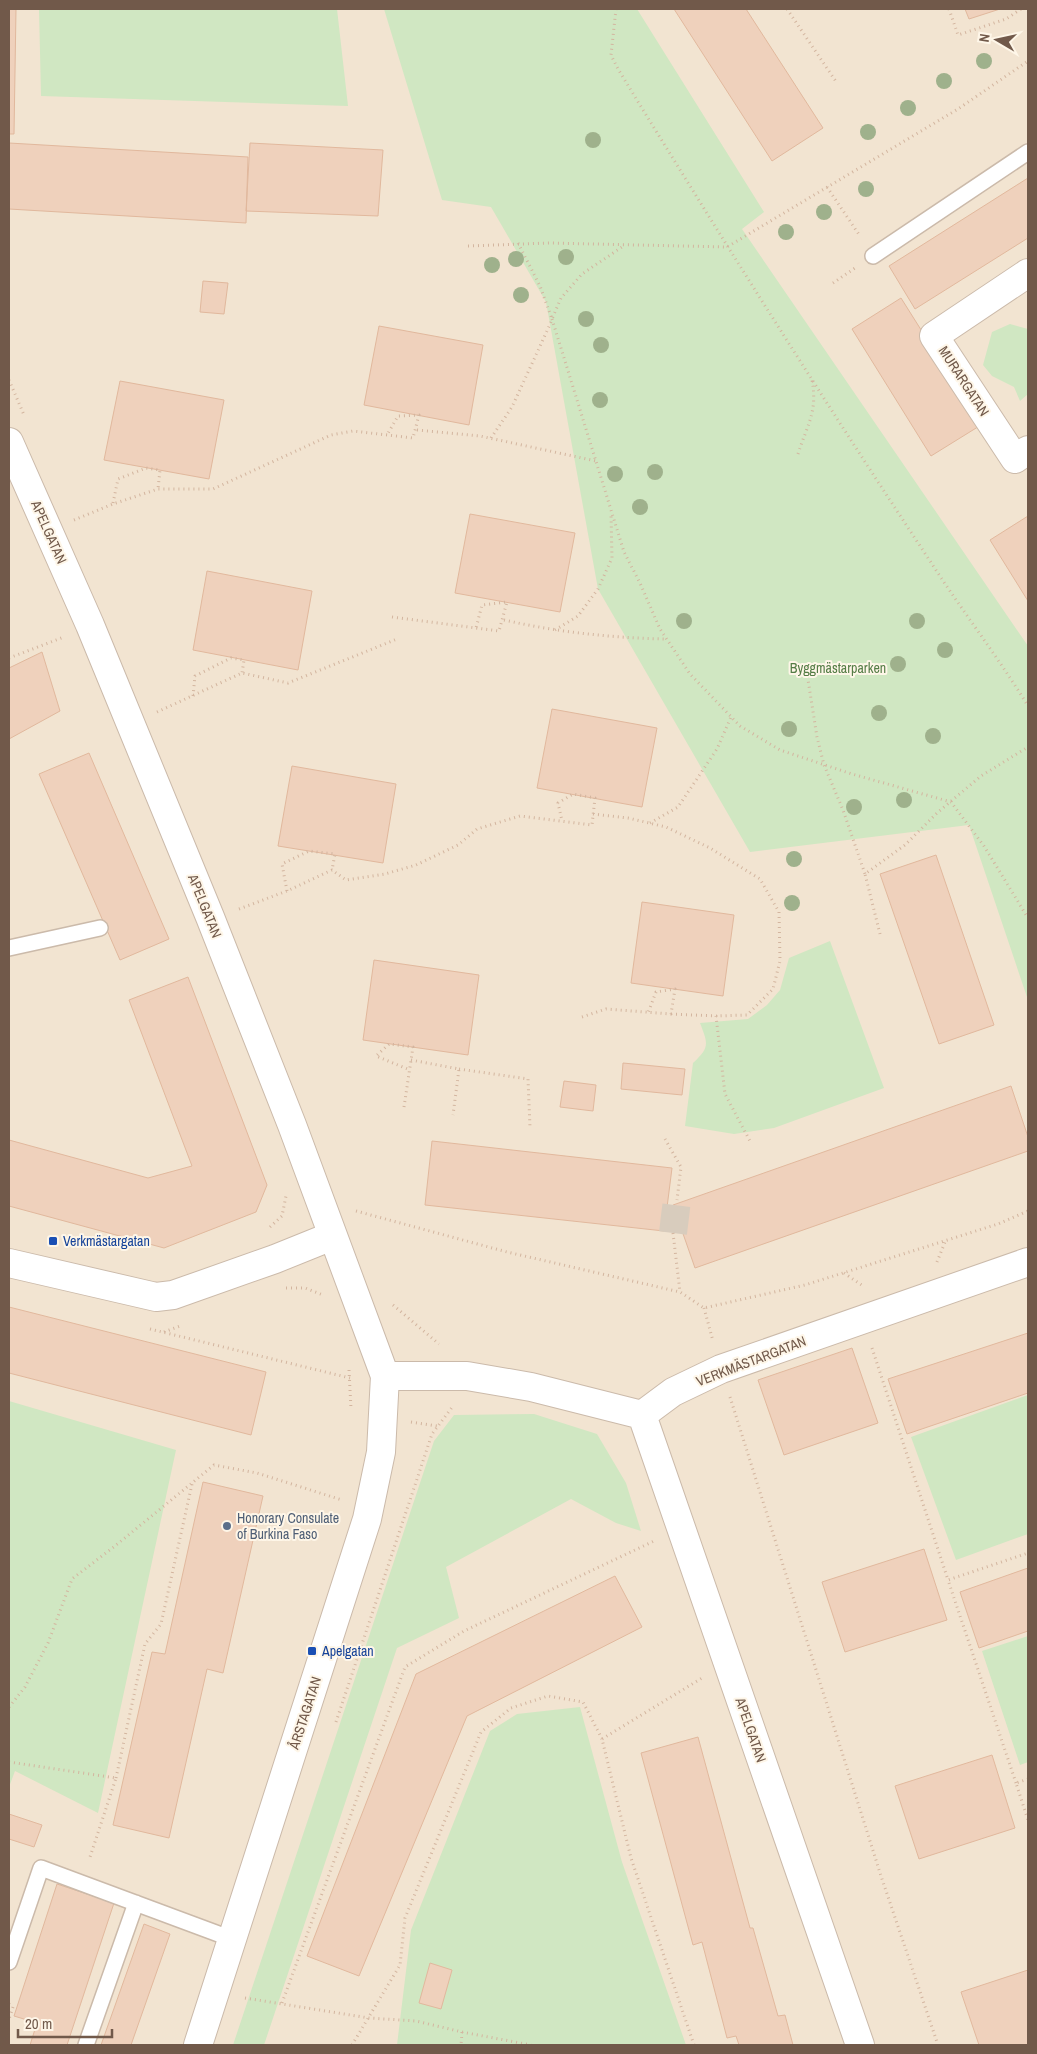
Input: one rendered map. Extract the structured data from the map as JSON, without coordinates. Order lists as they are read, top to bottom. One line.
{"streets":{"street":["MURARGATAN","APELGATAN","VERKMÄSTARGATAN","ÅRSTAGATAN"]},"crossings":[["APELGATAN","VERKMÄSTARGATAN"],["APELGATAN","ÅRSTAGATAN"]],"parks":["Byggmästarparken"],"places":{"transit":["Verkmästargatan","Apelgatan"],"other":["Honorary Consulate of Burkina Faso"]},"scale_bar":"20 m","north":"left"}
